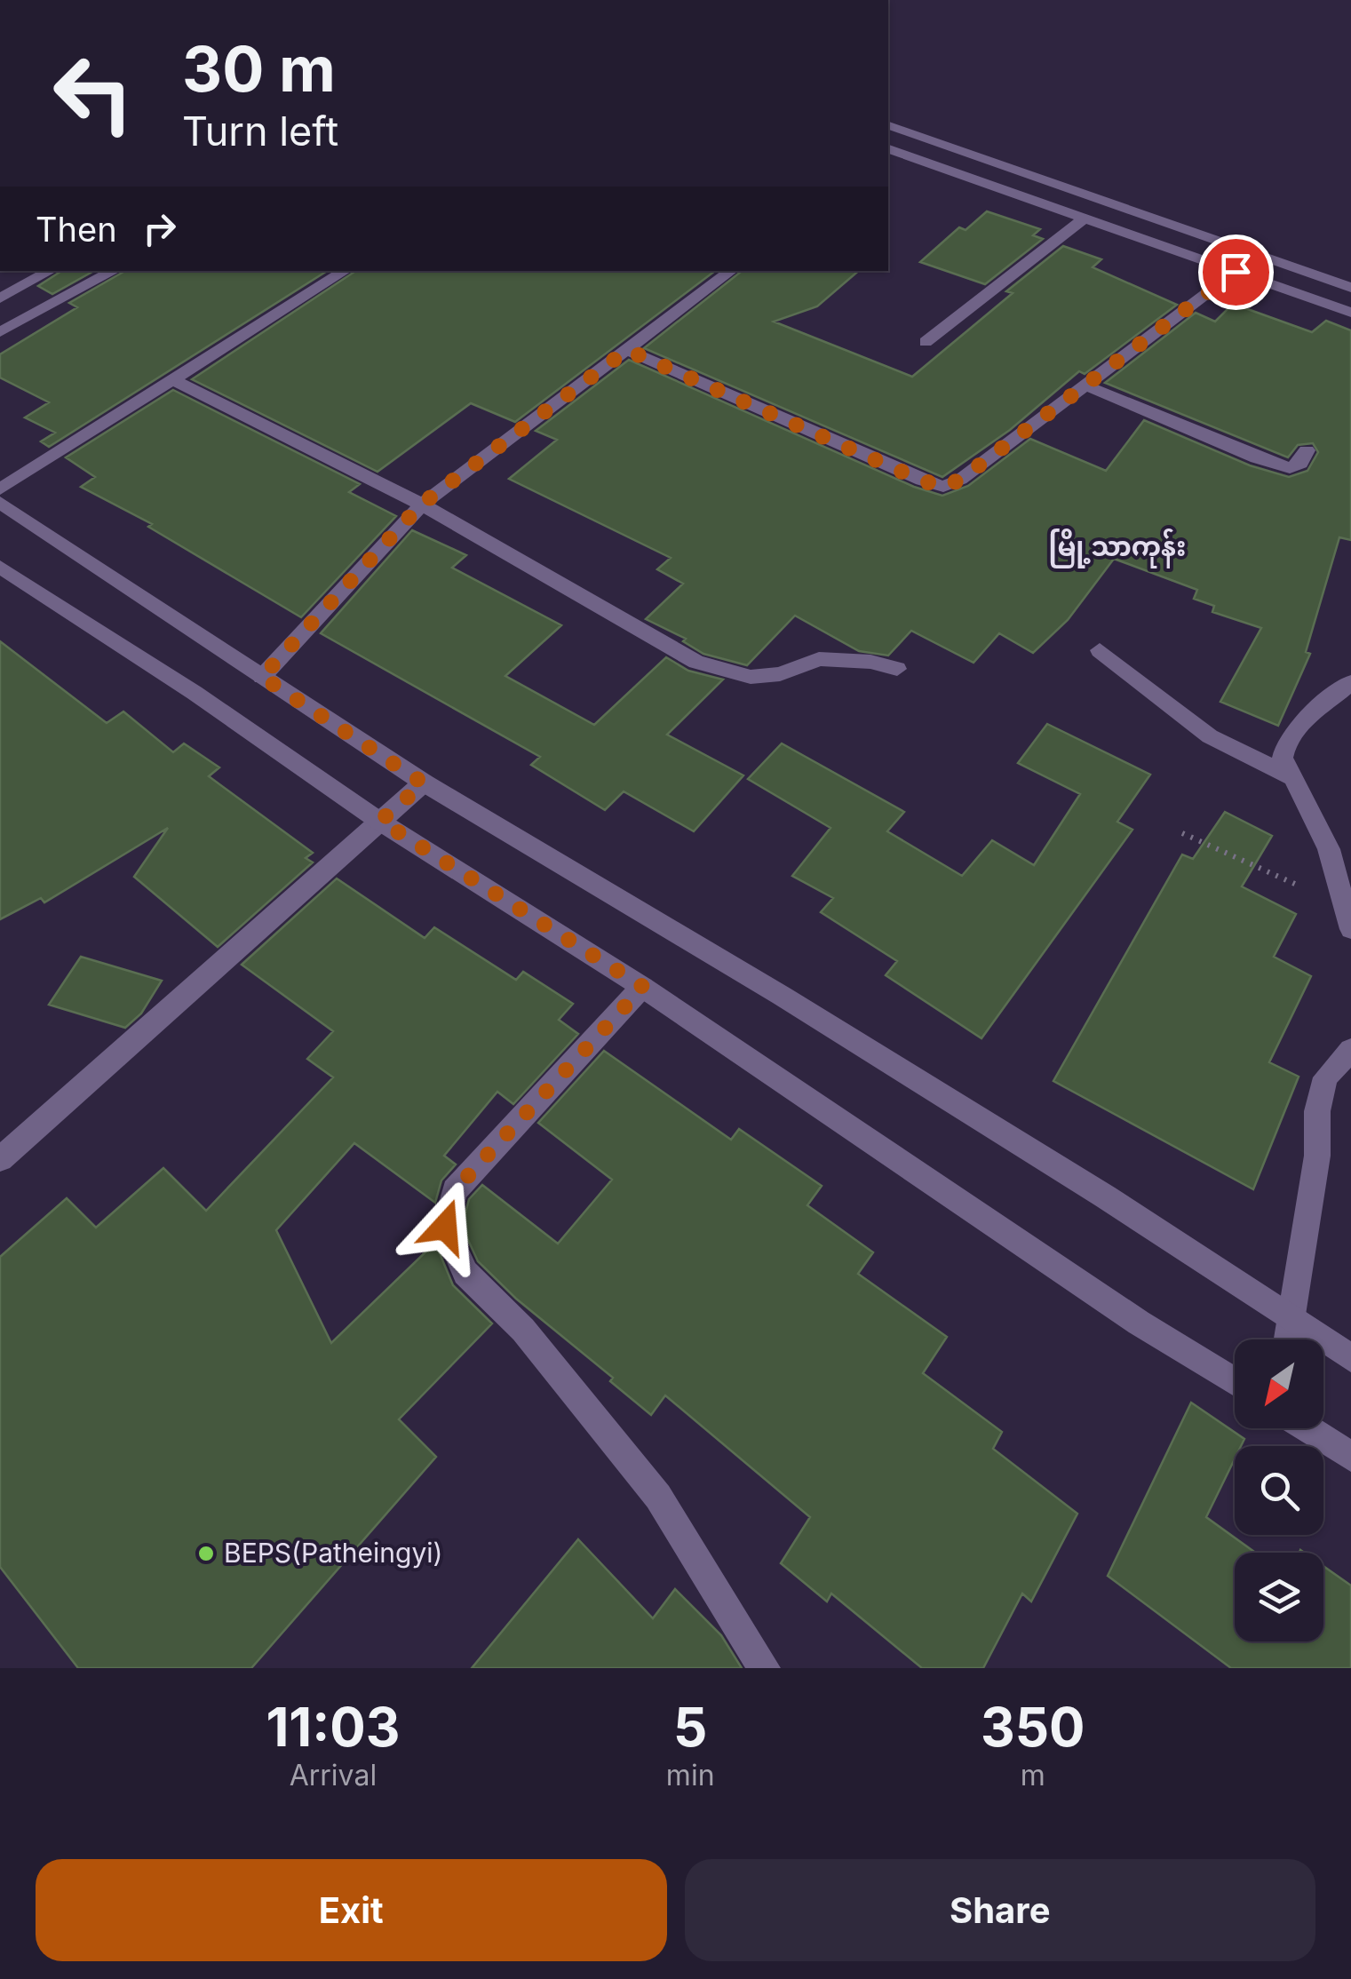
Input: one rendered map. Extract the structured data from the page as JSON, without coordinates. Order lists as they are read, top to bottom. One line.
{"districts":["မြို့သာကုန်း"],"places":["BEPS(Patheingyi)"],"north":"bottom left","page":{"turn":["30 m","Turn left"],"then":"Then","eta":["11:03","Arrival","5","min","350","m"],"buttons":["Exit","Share"]}}
